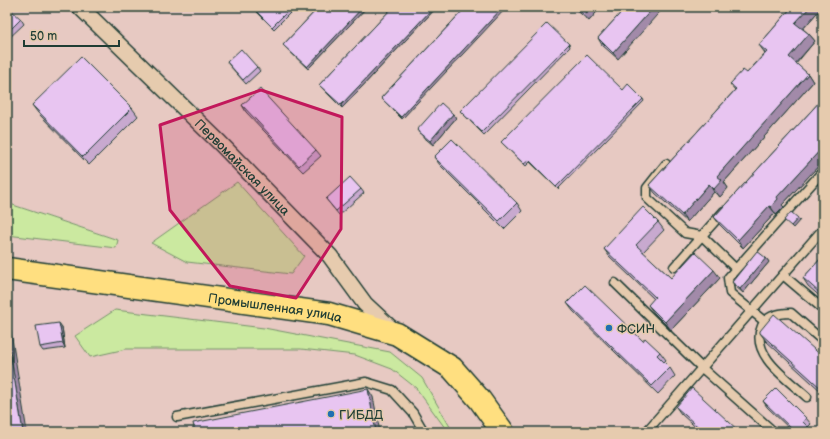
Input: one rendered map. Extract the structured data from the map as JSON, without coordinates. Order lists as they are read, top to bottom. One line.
{"streets":{"main road":["Промышленная улица"],"street":["Первомайская улица"]},"crossings":[["Первомайская улица","Промышленная улица"]],"places":["ФСИН","ГИБДД"],"scale_bar":"50 m"}
